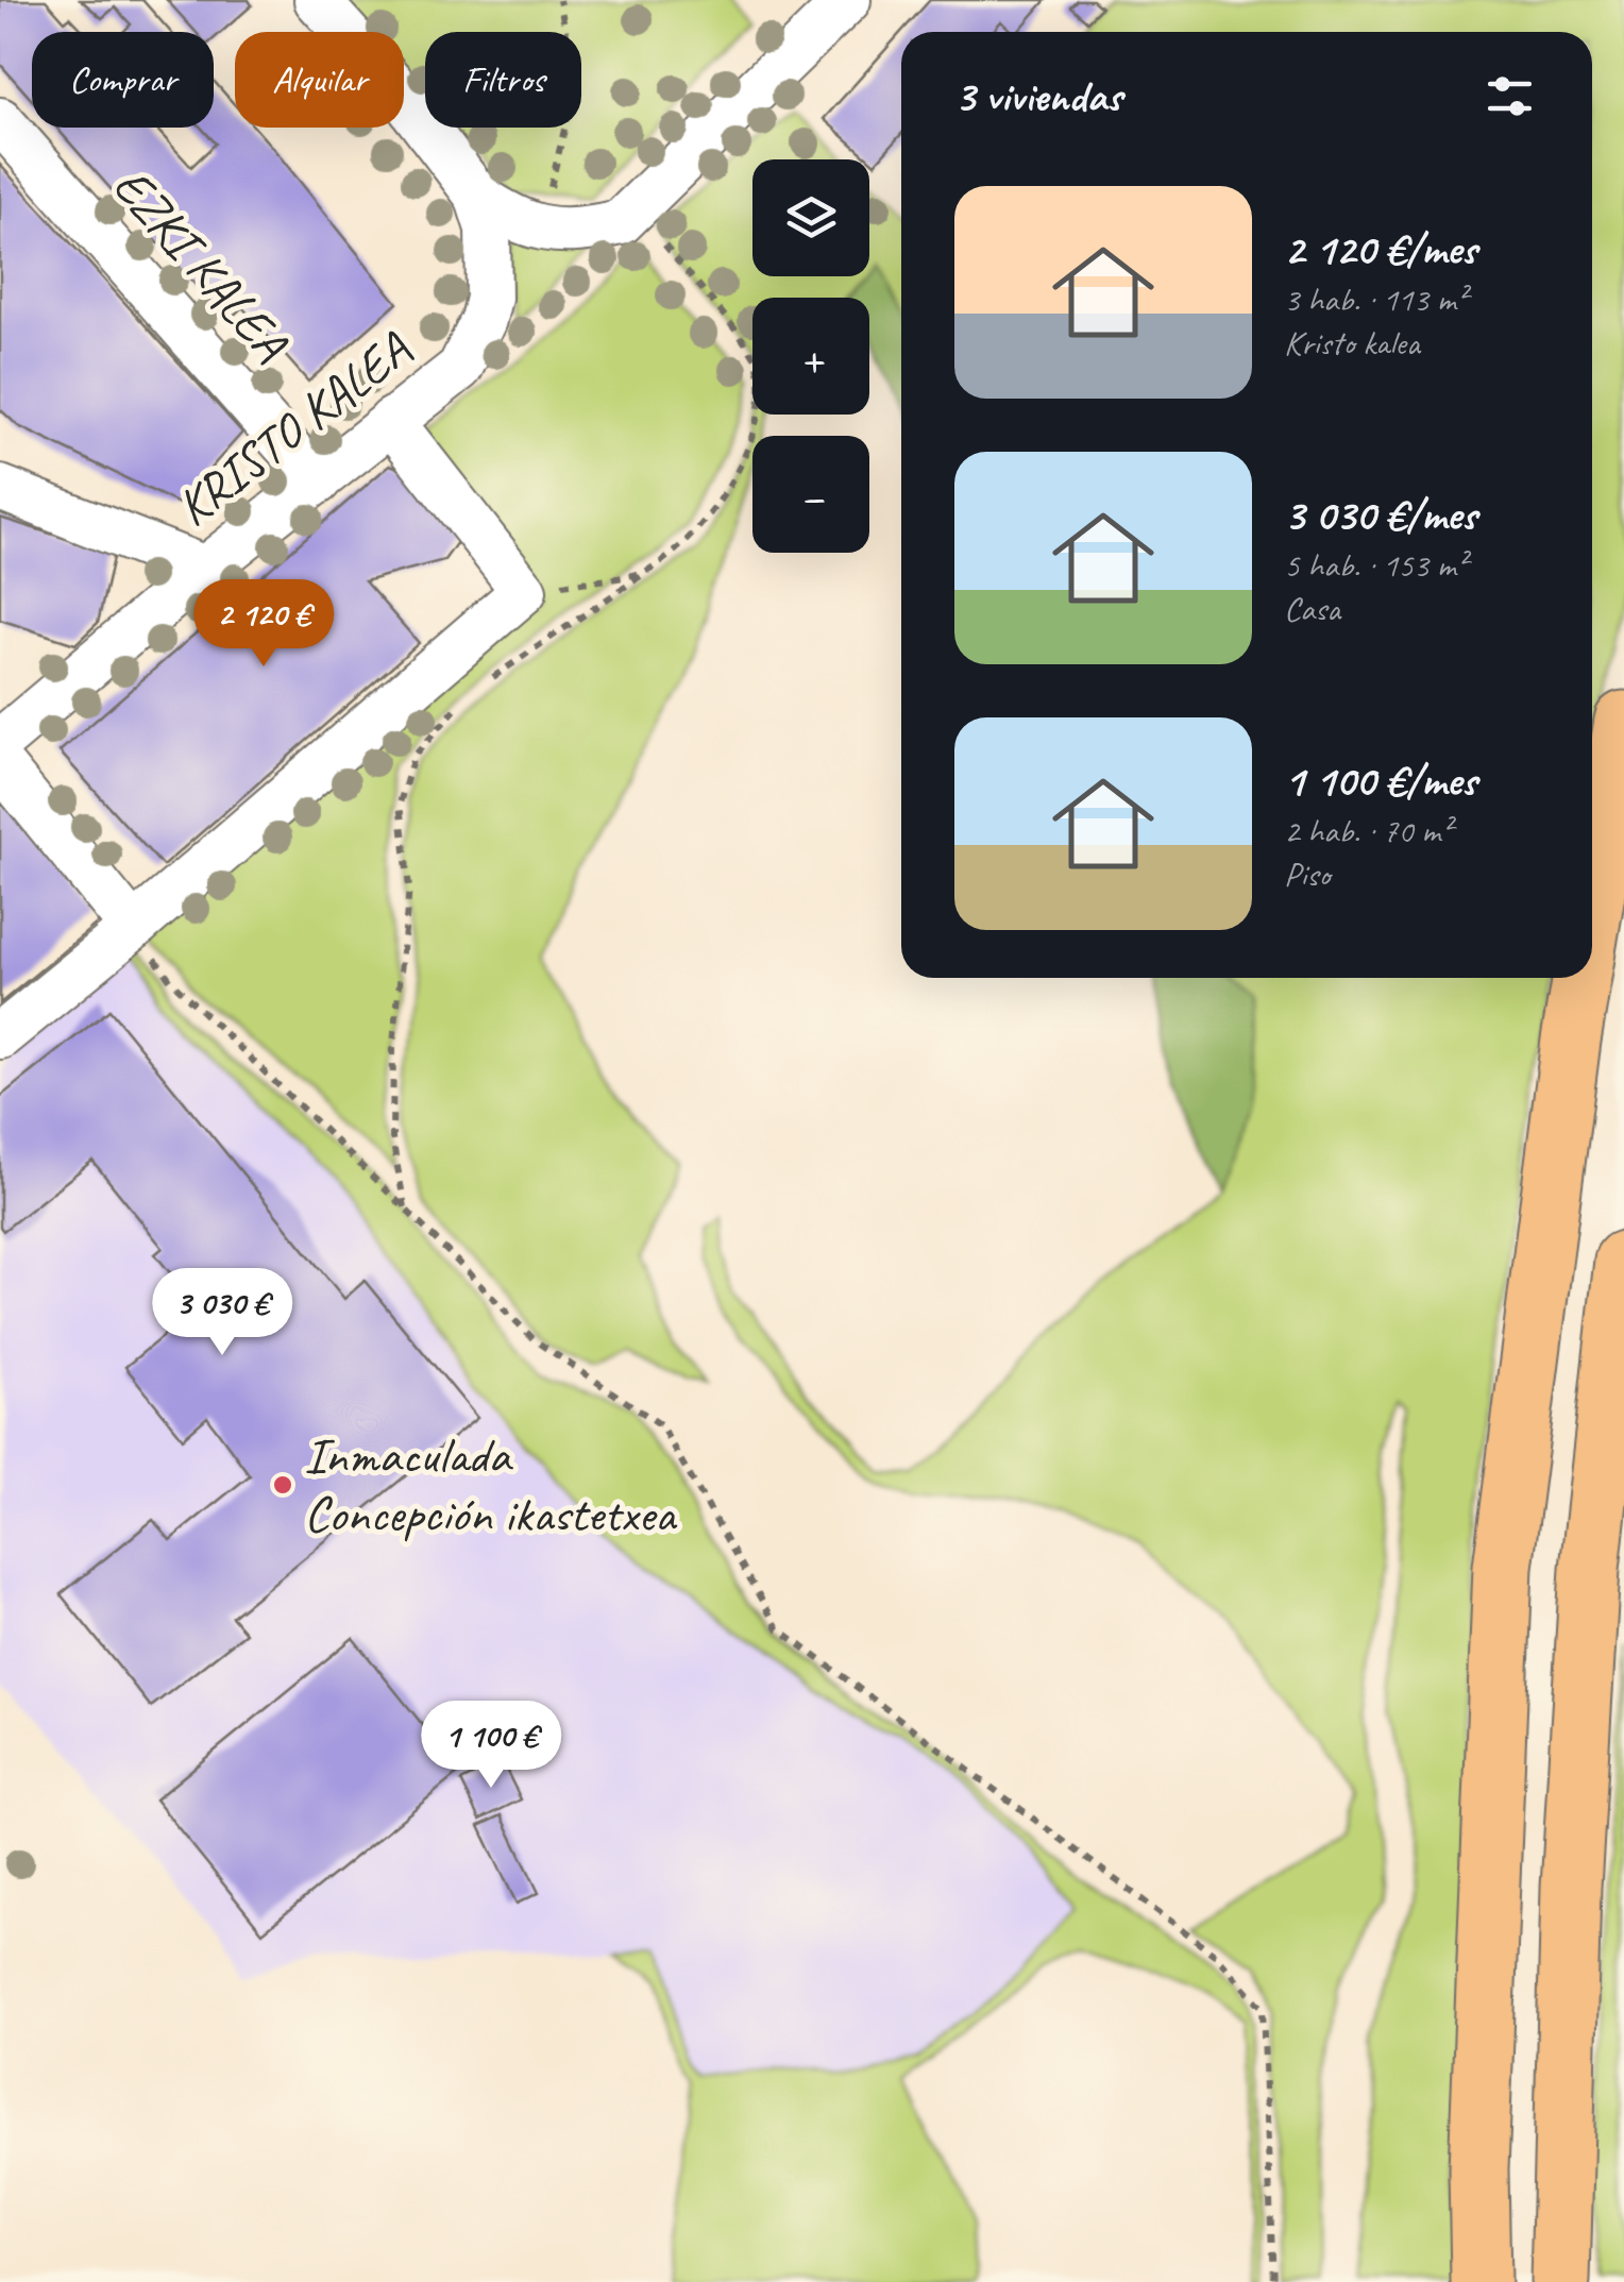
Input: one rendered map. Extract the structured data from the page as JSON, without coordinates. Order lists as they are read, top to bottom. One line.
{"streets":{"street":["EZKI KALEA","KRISTO KALEA"]},"crossings":[["EZKI KALEA","KRISTO KALEA"]],"places":["Inmaculada Concepción ikastetxea"],"page":{"chip":["Comprar","Alquilar","Filtros"],"heading":"3 viviendas","map_buttons":["+","−"],"list":[{"name":"2 120 €/mes","note":"3 hab. · 113 m² · Kristo kalea"},{"name":"3 030 €/mes","note":"5 hab. · 153 m² · Casa"},{"name":"1 100 €/mes","note":"2 hab. · 70 m² · Piso"}],"price":["2 120 €","3 030 €","1 100 €"]}}
